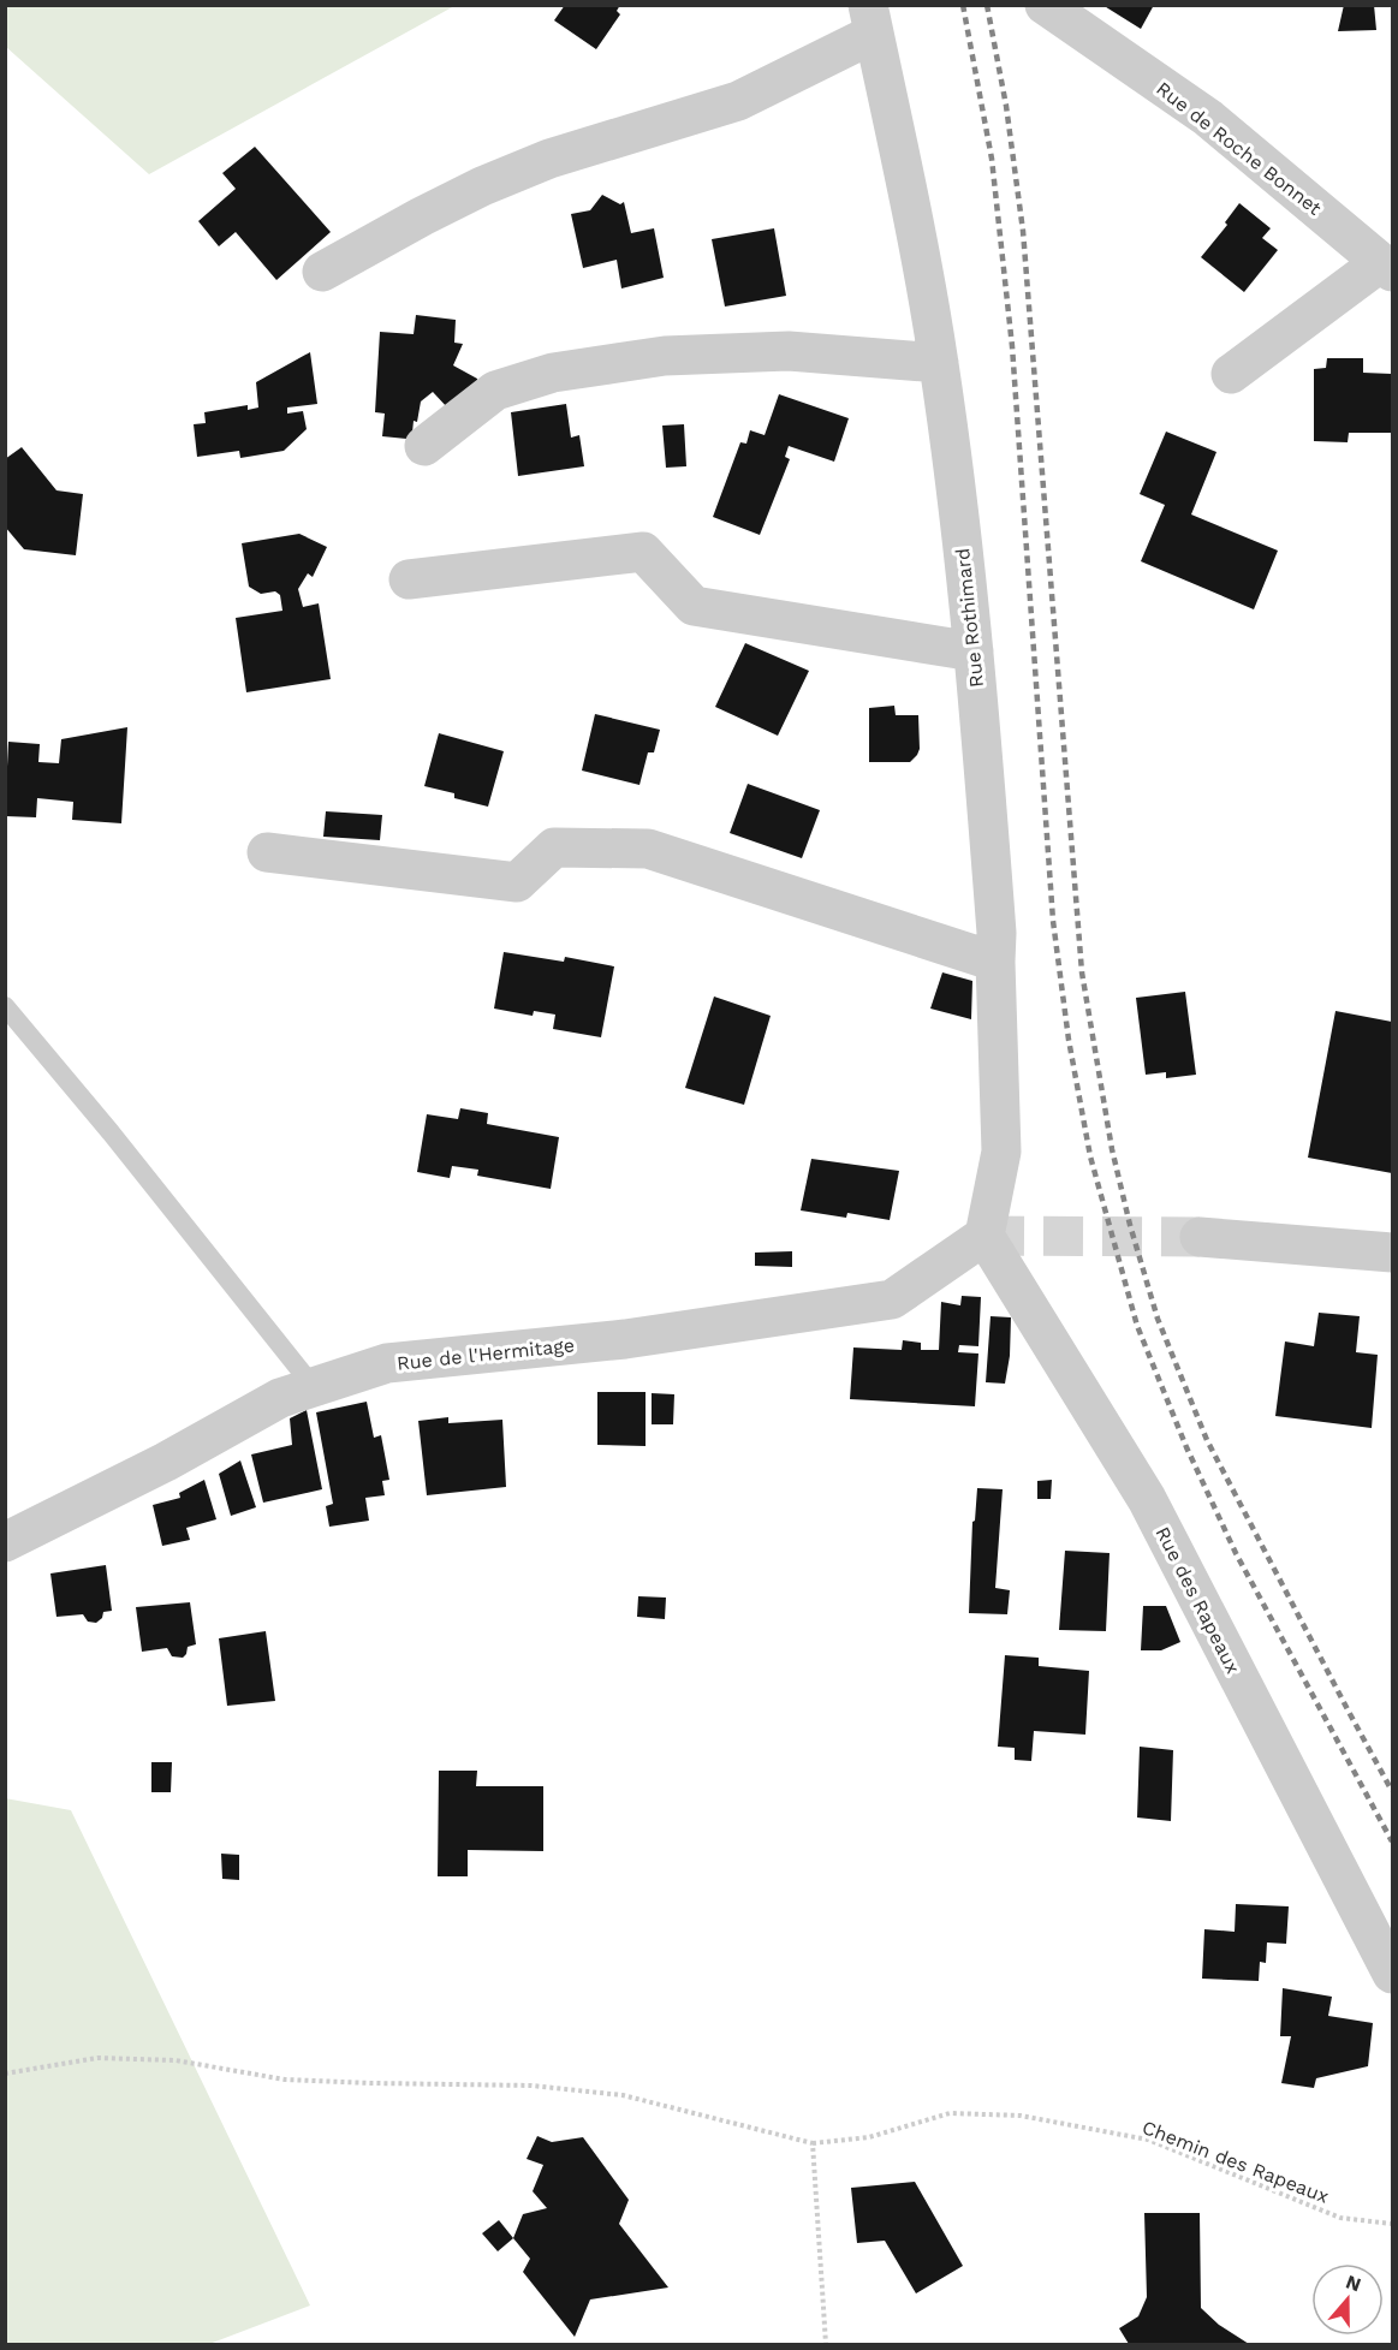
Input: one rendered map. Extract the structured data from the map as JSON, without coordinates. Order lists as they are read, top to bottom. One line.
{"streets":{"street":["Rue de Roche Bonnet","Rue Rothimard","Rue de l'Hermitage","Rue des Rapeaux"],"path":["Chemin des Rapeaux"]},"crossings":[["Rue Rothimard","Rue de l'Hermitage"],["Rue Rothimard","Rue des Rapeaux"],["Rue de l'Hermitage","Rue des Rapeaux"]],"north":"top"}
